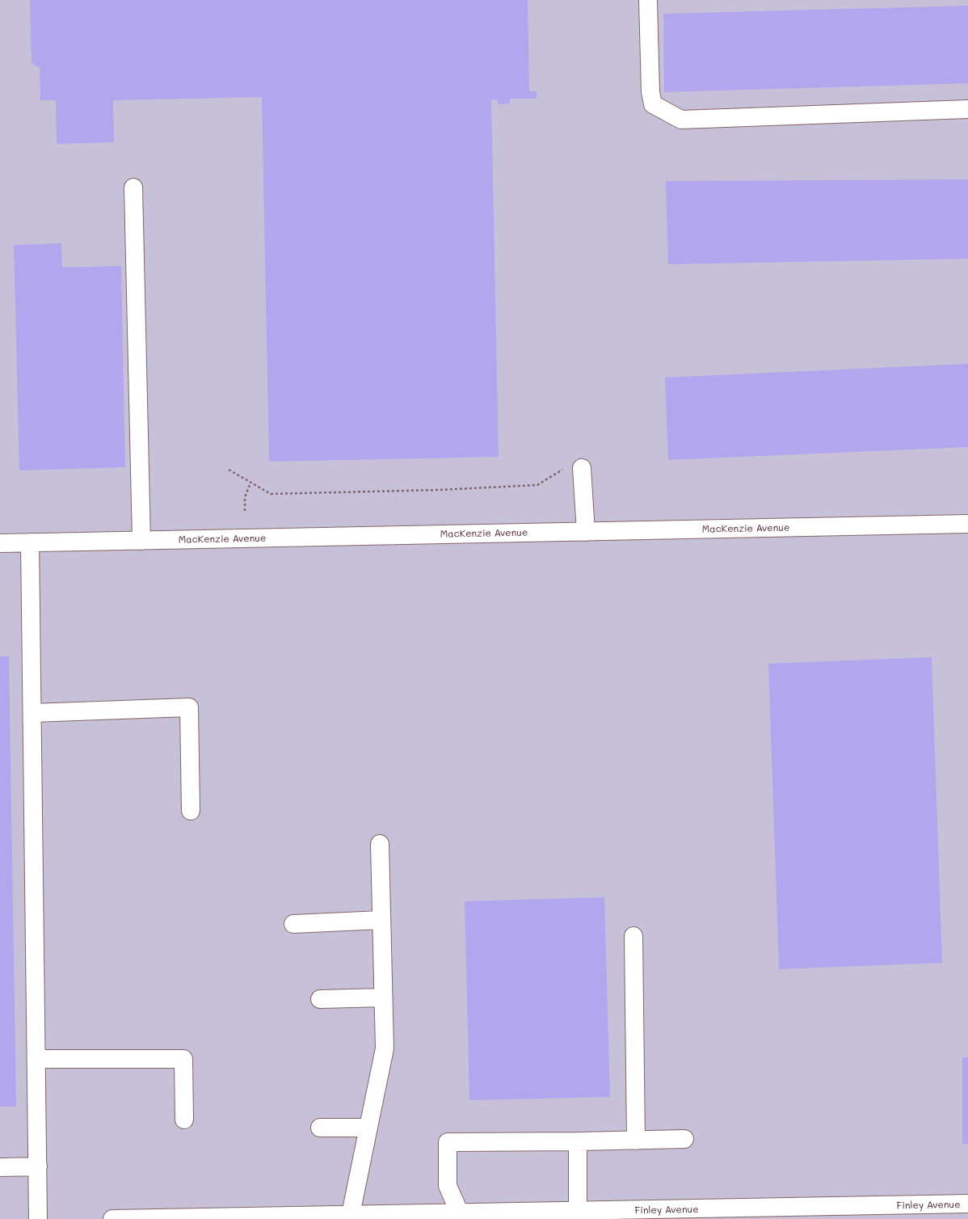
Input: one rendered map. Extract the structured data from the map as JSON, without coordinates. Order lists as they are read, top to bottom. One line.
{"streets":{"street":["MacKenzie Avenue","Finley Avenue"]}}
